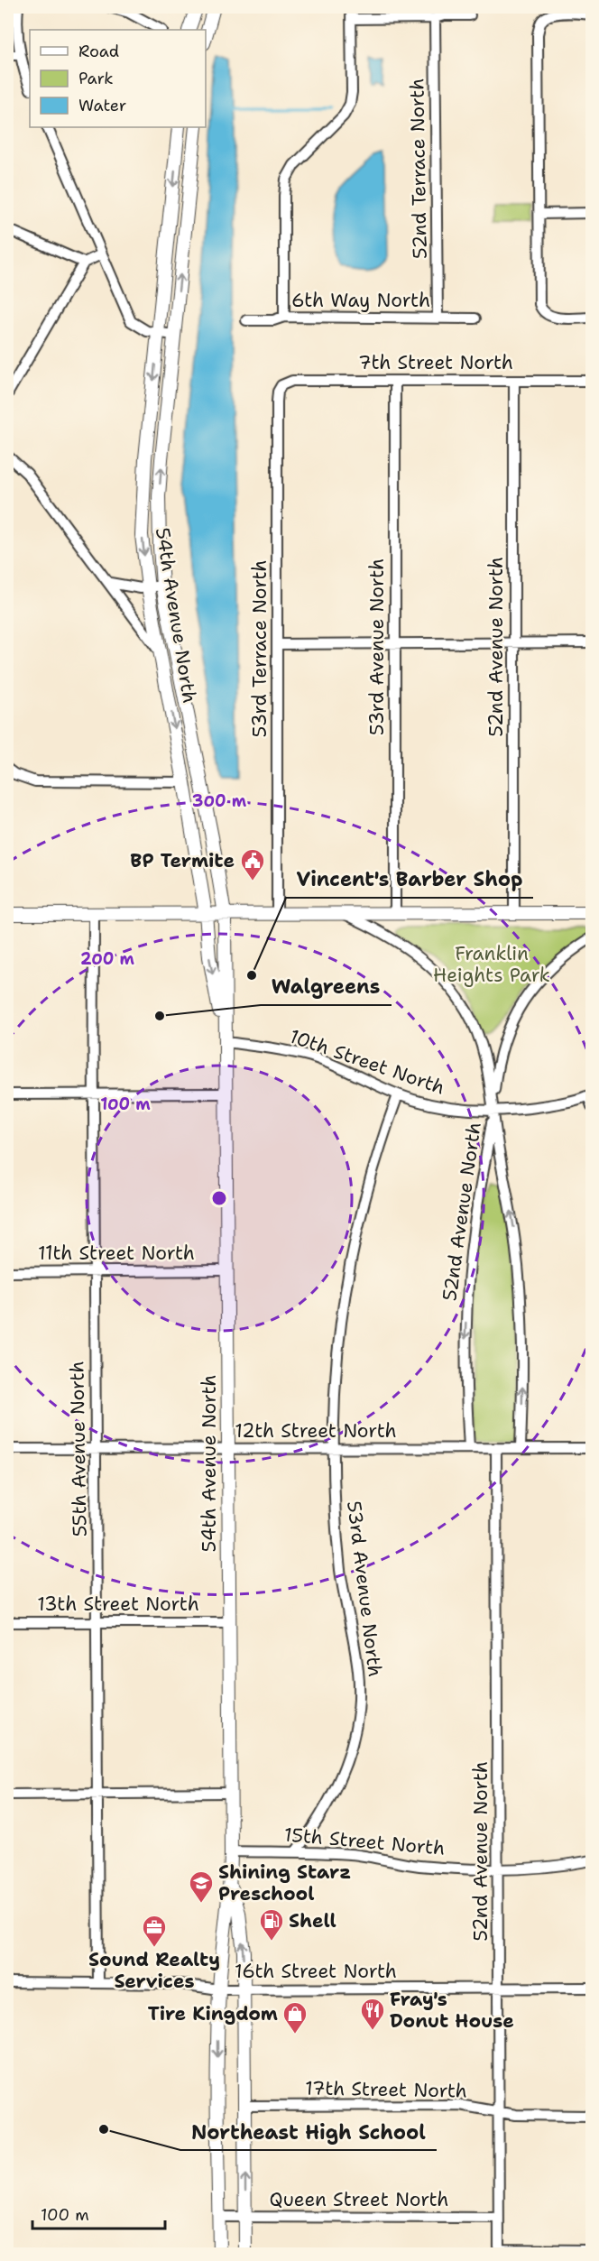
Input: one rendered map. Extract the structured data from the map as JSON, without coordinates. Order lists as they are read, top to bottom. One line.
{"streets":{"main road":["54th Avenue North"],"street":["52nd Terrace North","6th Way North","7th Street North","53rd Avenue North","52nd Avenue North","53rd Terrace North","10th Street North","11th Street North","12th Street North","55th Avenue North","13th Street North","15th Street North","16th Street North","17th Street North","Queen Street North"]},"crossings":[["52nd Terrace North","6th Way North"],["7th Street North","53rd Avenue North"],["7th Street North","52nd Avenue North"],["7th Street North","53rd Terrace North"],["54th Avenue North","10th Street North"],["54th Avenue North","11th Street North"],["54th Avenue North","12th Street North"],["54th Avenue North","13th Street North"],["54th Avenue North","15th Street North"],["54th Avenue North","16th Street North"],["54th Avenue North","17th Street North"],["54th Avenue North","Queen Street North"],["53rd Avenue North","10th Street North"],["53rd Avenue North","12th Street North"],["53rd Avenue North","15th Street North"],["52nd Avenue North","10th Street North"],["52nd Avenue North","12th Street North"],["52nd Avenue North","15th Street North"],["52nd Avenue North","16th Street North"],["52nd Avenue North","17th Street North"],["52nd Avenue North","Queen Street North"],["11th Street North","55th Avenue North"],["12th Street North","55th Avenue North"],["55th Avenue North","13th Street North"],["55th Avenue North","16th Street North"]],"parks":["Franklin Heights Park"],"places":{"public building":["BP Termite"],"other":["Vincent's Barber Shop","Walgreens","Northeast High School"],"school or university":["Shining Starz Preschool"],"fuel station":["Shell"],"office":["Sound Realty Services"],"restaurant":["Fray's Donut House"],"shop":["Tire Kingdom"]},"legend":["Road","Park","Water"],"scale_bar":"100 m","rings":["300 m","200 m","100 m"]}
